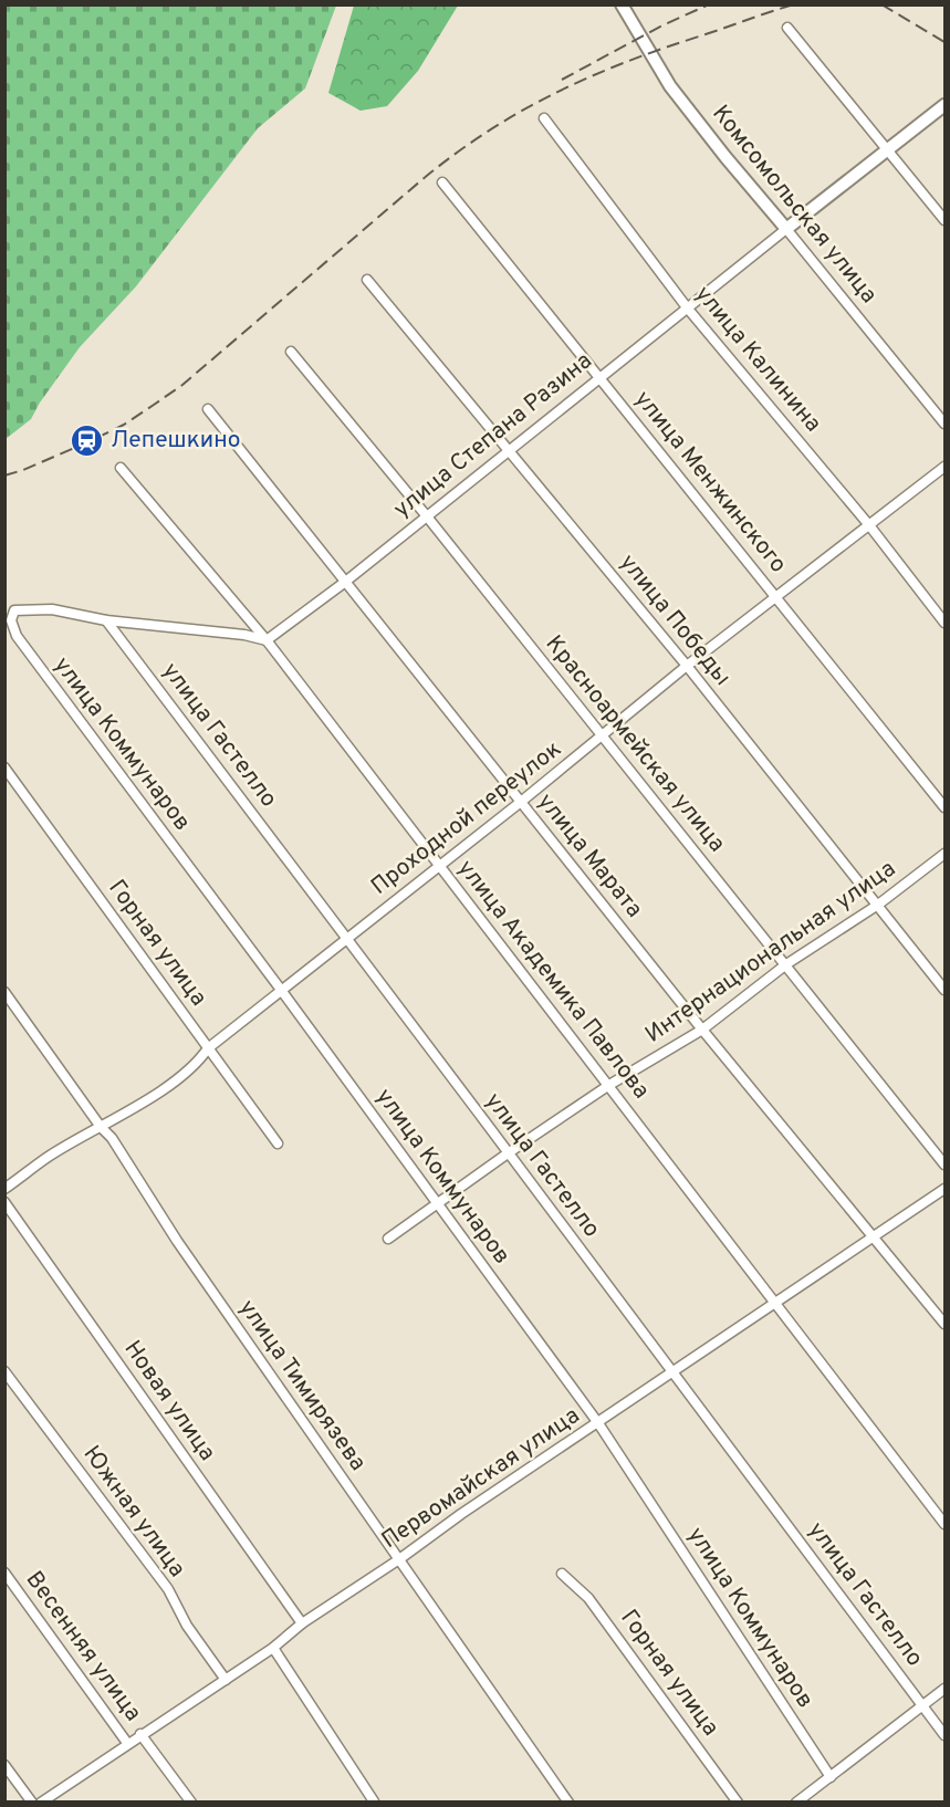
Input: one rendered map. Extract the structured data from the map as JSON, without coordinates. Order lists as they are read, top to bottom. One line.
{"streets":{"main road":["Комсомольская улица","улица Степана Разина"],"street":["улица Калинина","улица Менжинского","улица Победы","улица Гастелло","улица Коммунаров","Красноармейская улица","Проходной переулок","улица Марата","Горная улица","Интернациональная улица","улица Академика Павлова","улица Тимирязева","Новая улица","Первомайская улица","Южная улица","Весенняя улица"]},"crossings":[["Комсомольская улица","улица Степана Разина"],["улица Калинина","улица Степана Разина"],["улица Калинина","Проходной переулок"],["улица Степана Разина","улица Менжинского"],["улица Степана Разина","улица Победы"],["улица Степана Разина","Красноармейская улица"],["улица Степана Разина","улица Марата"],["улица Степана Разина","улица Академика Павлова"],["улица Менжинского","Проходной переулок"],["улица Победы","Проходной переулок"],["улица Победы","Интернациональная улица"],["улица Гастелло","улица Коммунаров"],["улица Гастелло","Проходной переулок"],["улица Гастелло","Интернациональная улица"],["улица Гастелло","Первомайская улица"],["улица Коммунаров","Проходной переулок"],["улица Коммунаров","Интернациональная улица"],["улица Коммунаров","Первомайская улица"],["Красноармейская улица","Проходной переулок"],["Красноармейская улица","Интернациональная улица"],["Проходной переулок","улица Марата"],["Проходной переулок","Горная улица"],["Проходной переулок","улица Академика Павлова"],["Проходной переулок","улица Тимирязева"],["улица Марата","Интернациональная улица"],["улица Марата","Первомайская улица"],["Интернациональная улица","улица Академика Павлова"],["улица Академика Павлова","Первомайская улица"],["улица Тимирязева","Первомайская улица"],["Новая улица","Первомайская улица"],["Первомайская улица","Южная улица"],["Первомайская улица","Весенняя улица"]],"places":{"station":["Лепешкино"]}}
